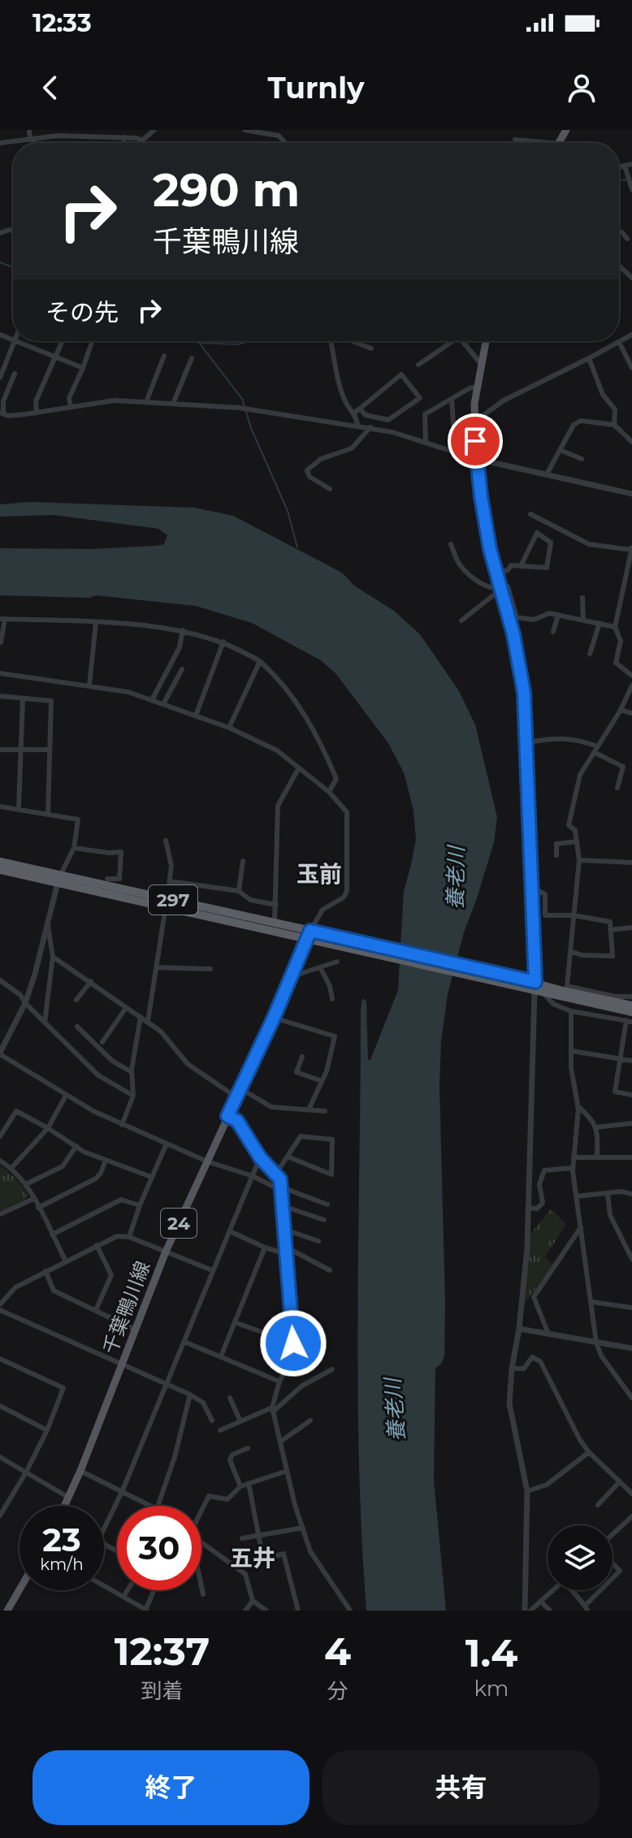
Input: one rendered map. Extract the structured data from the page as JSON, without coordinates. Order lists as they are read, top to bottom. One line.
{"streets":{"highway":["297"],"main road":["24","千葉鴨川線"]},"crossings":[["297","千葉鴨川線"]],"districts":["玉前","五井"],"water":["養老川"],"page":{"status":"12:33","header":"Turnly","turn":["290 m","千葉鴨川線"],"then":"その先","speed":"23 km/h","limit":"30","eta":["12:37","到着","4","分","1.4","km"],"buttons":["終了","共有"]}}
